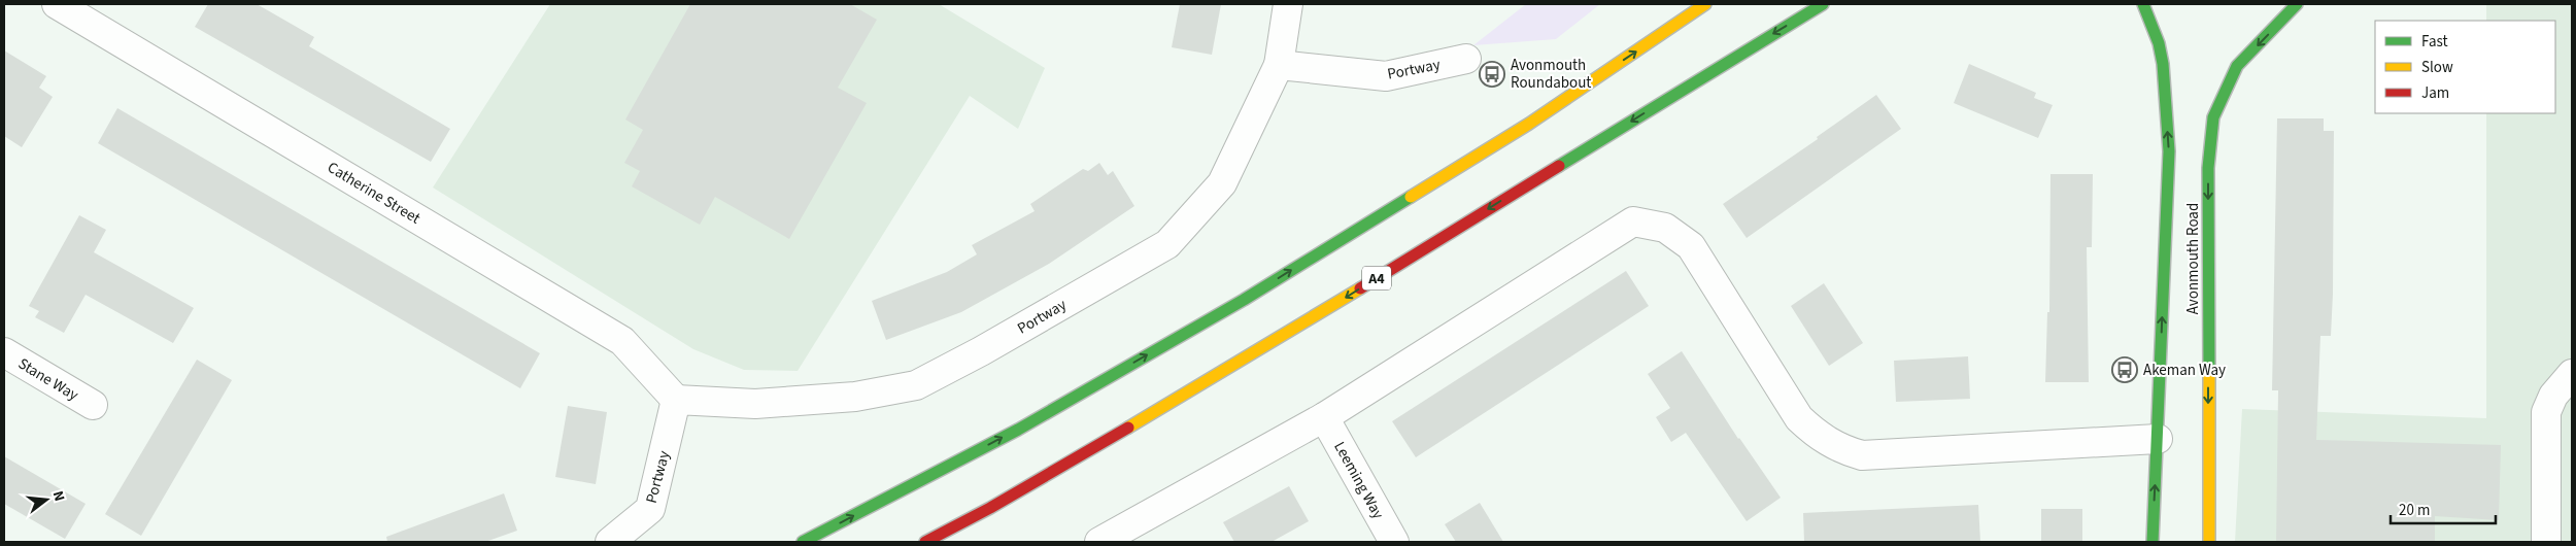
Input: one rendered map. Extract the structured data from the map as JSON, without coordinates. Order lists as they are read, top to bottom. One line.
{"streets":{"main road":["Avonmouth Road","A4"],"street":["Portway","Catherine Street","Stane Way","Leeming Way"]},"crossings":[["Portway","Catherine Street"]],"places":{"bus stop":["Avonmouth Roundabout","Akeman Way"]},"legend":["Fast","Slow","Jam"],"scale_bar":"20 m","north":"right"}
